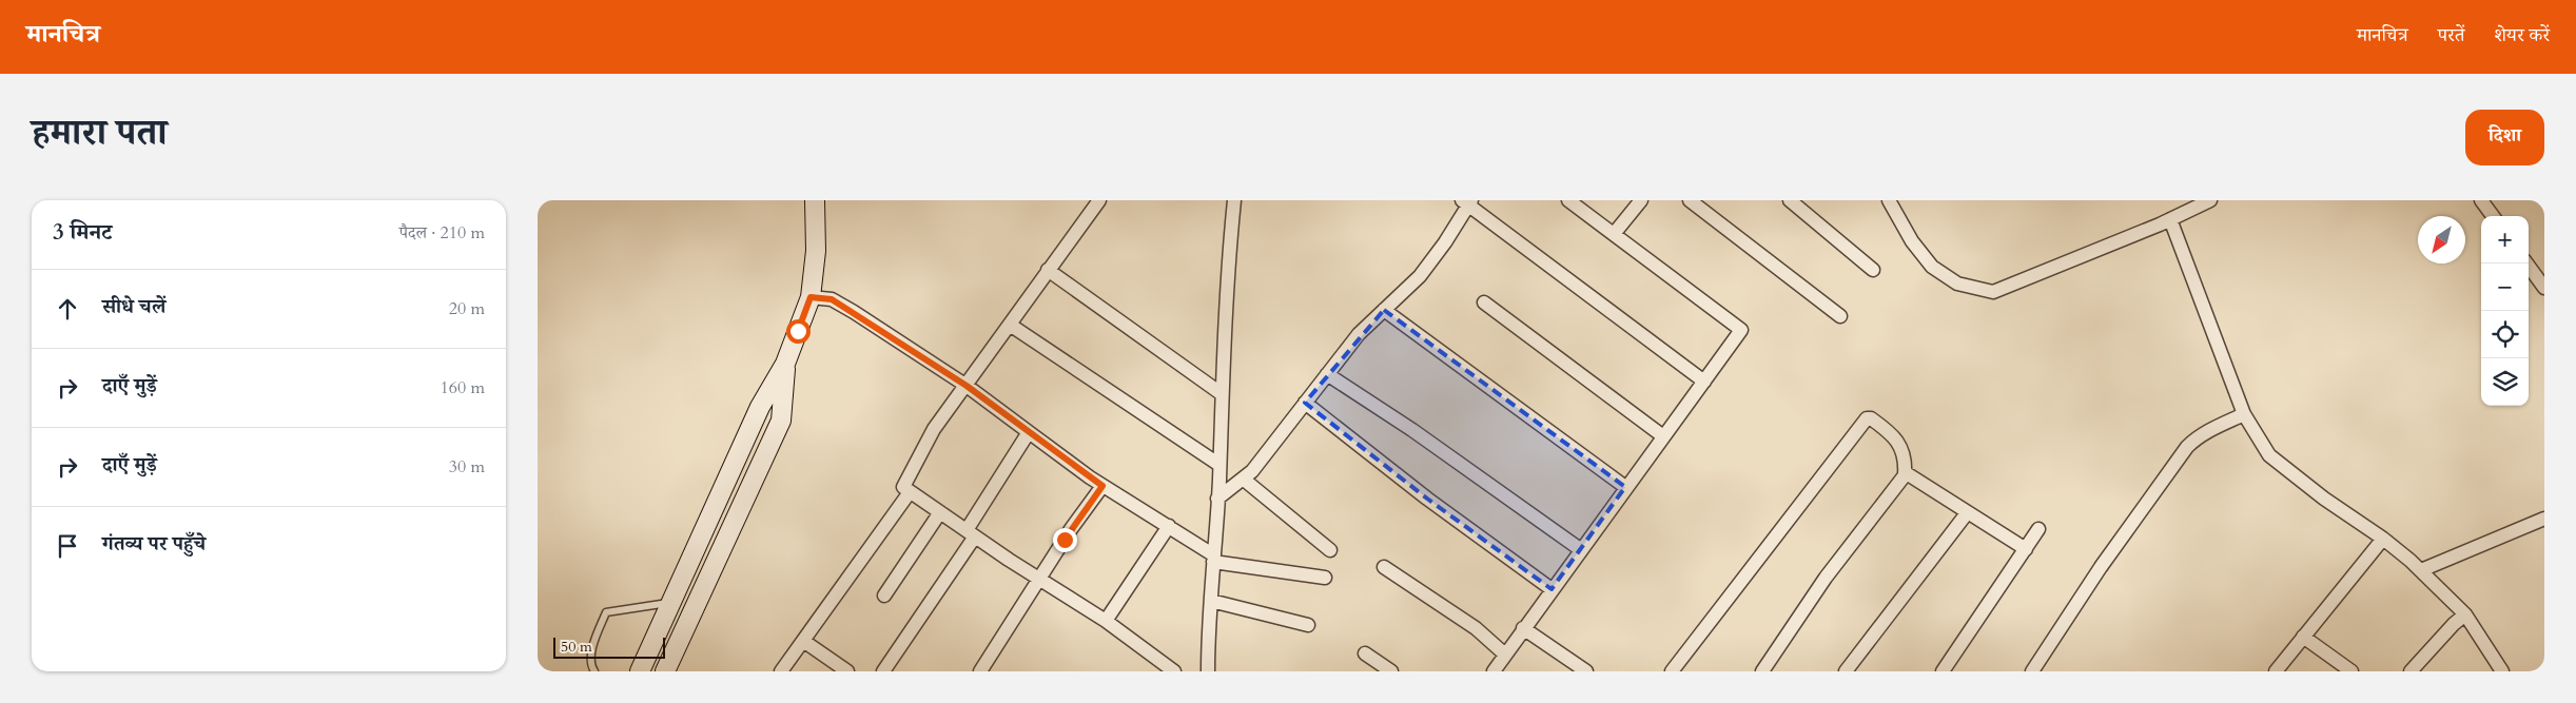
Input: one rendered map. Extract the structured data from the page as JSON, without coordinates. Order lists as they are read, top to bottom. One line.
{"scale_bar":"50 m","north":"bottom left","page":{"header":"मानचित्र","nav":["मानचित्र","परतें","शेयर करें"],"title":"हमारा पता","buttons":"दिशा","heading":["3 मिनट","पैदल · 210 m"],"map_buttons":["+","−"],"list":[["सीधे चलें","20 m"],["दाएँ मुड़ें","160 m"],["दाएँ मुड़ें","30 m"],"गंतव्य पर पहुँचे"],"scale":"50 m"}}
